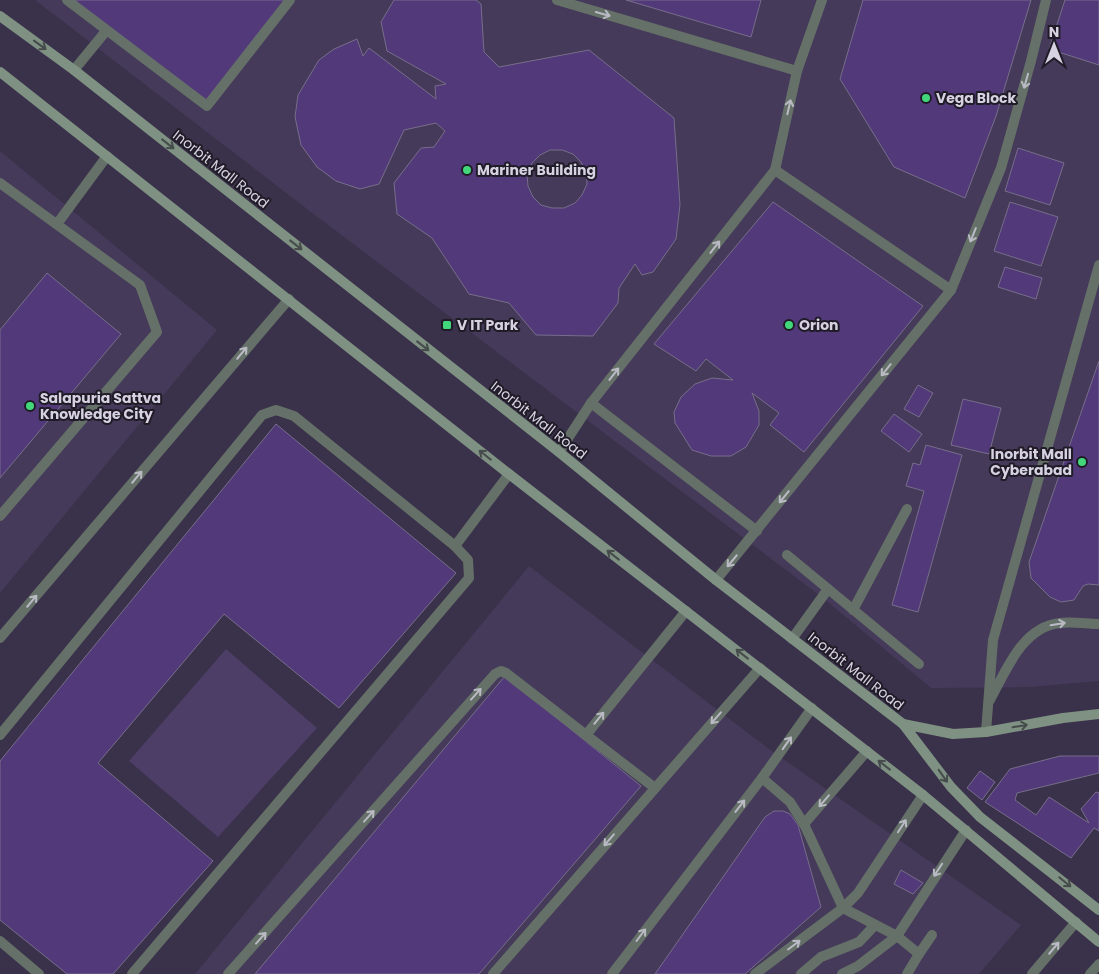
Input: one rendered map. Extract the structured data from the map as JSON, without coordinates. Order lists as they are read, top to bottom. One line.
{"streets":{"main road":["Inorbit Mall Road"]},"places":{"other":["Vega Block","Mariner Building","Orion","Salapuria Sattva Knowledge City","Inorbit Mall Cyberabad"],"transit":["V IT Park"]},"north":"top"}
